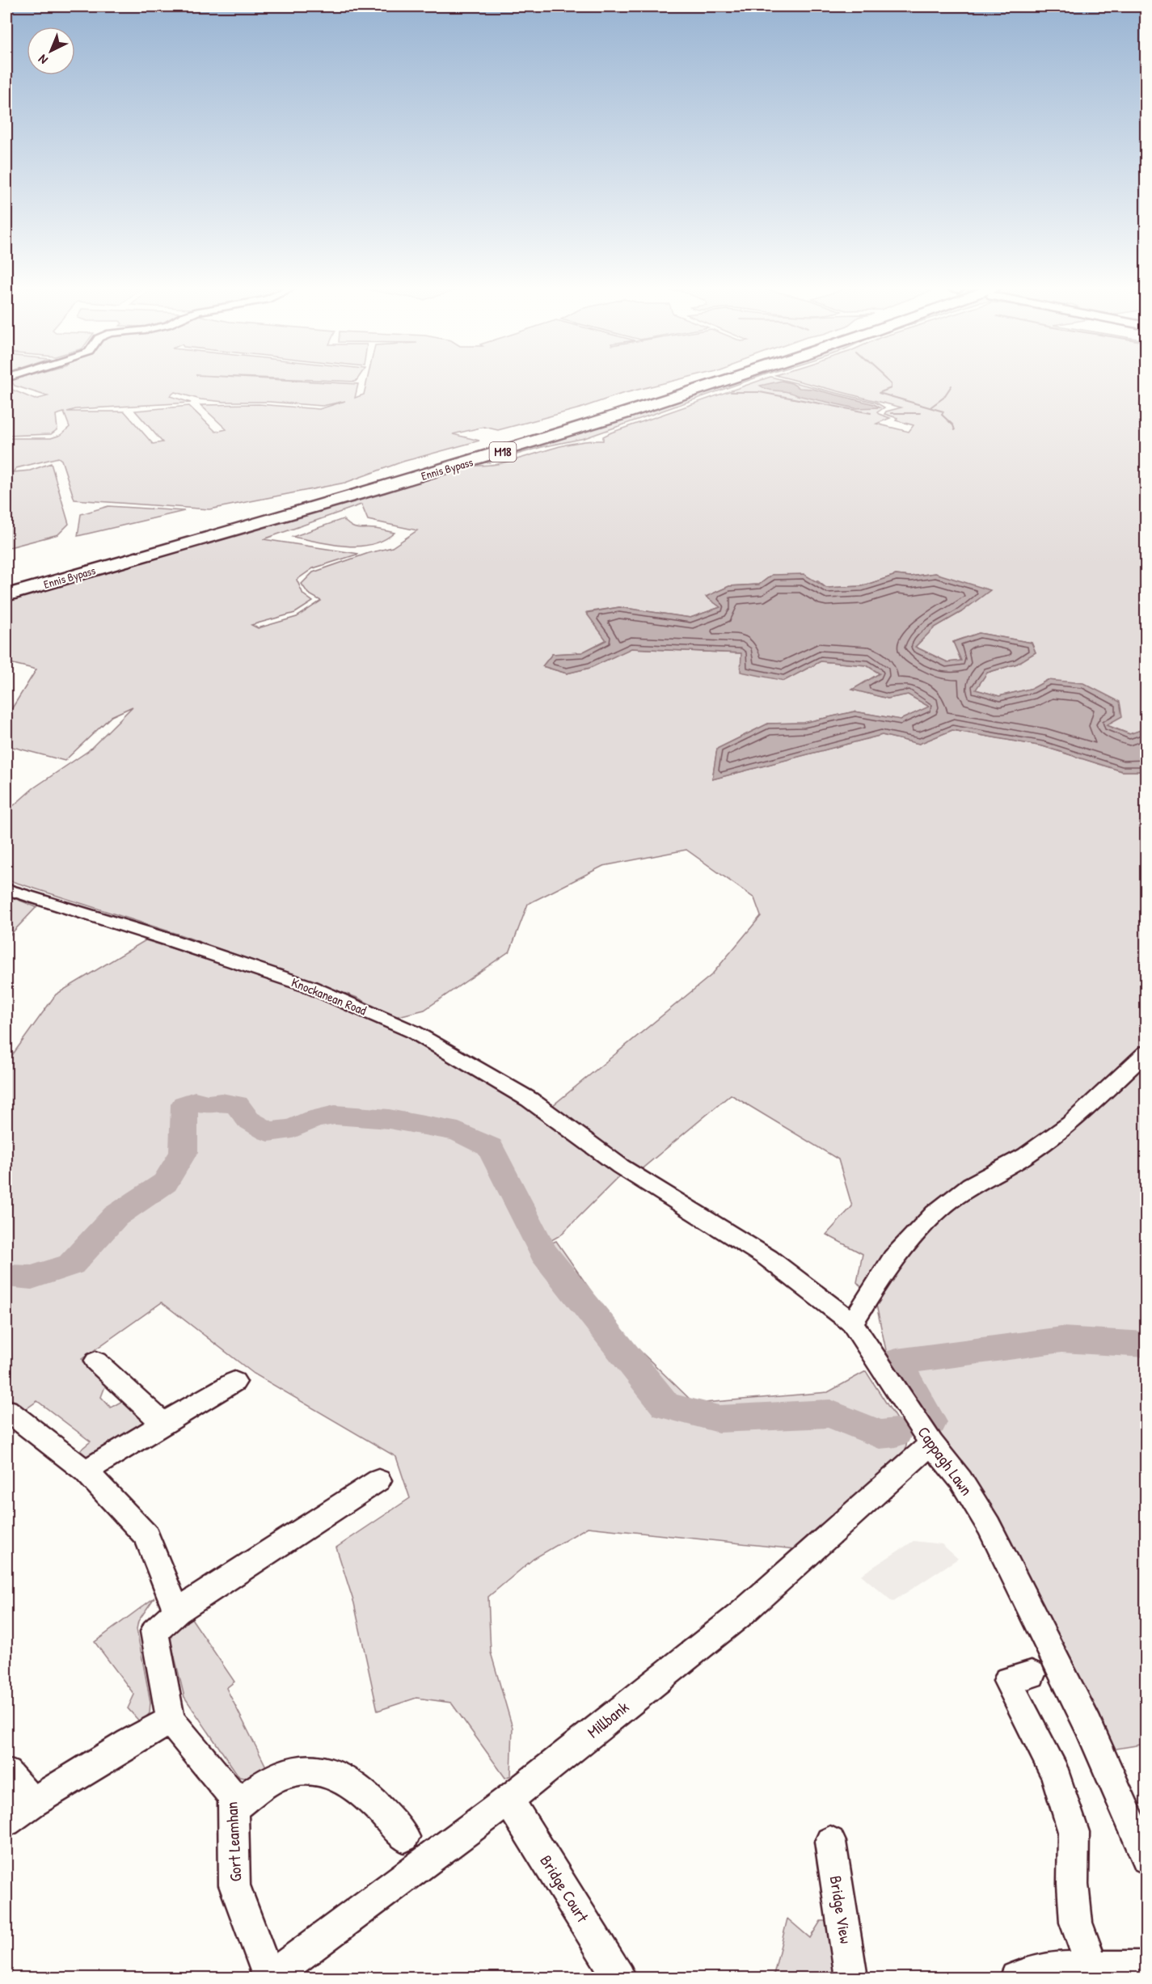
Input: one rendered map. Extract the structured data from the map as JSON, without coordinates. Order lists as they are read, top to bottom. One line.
{"streets":{"highway":["M18","Ennis Bypass"],"street":["Knockanean Road","Cappagh Lawn","Millbank","Gort Leamhan","Bridge Court","Bridge View"]},"crossings":[["Knockanean Road","Cappagh Lawn"],["Cappagh Lawn","Millbank"],["Millbank","Gort Leamhan"],["Millbank","Bridge Court"]],"north":"bottom left"}
